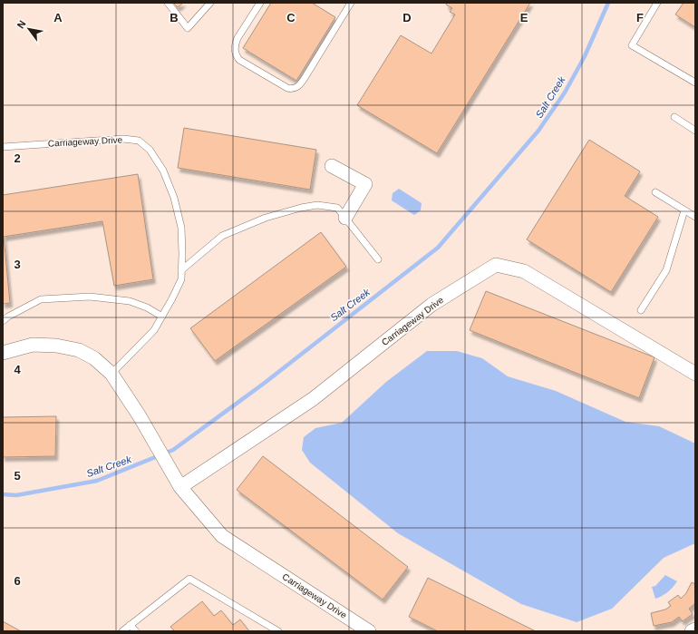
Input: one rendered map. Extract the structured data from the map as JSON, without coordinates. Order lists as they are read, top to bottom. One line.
{"streets":{"street":["Carriageway Drive"]},"water":["Salt Creek"],"north":"top left","grid":{"columns":["A","B","C","D","E","F"],"rows":["2","3","4","5","6"]}}
